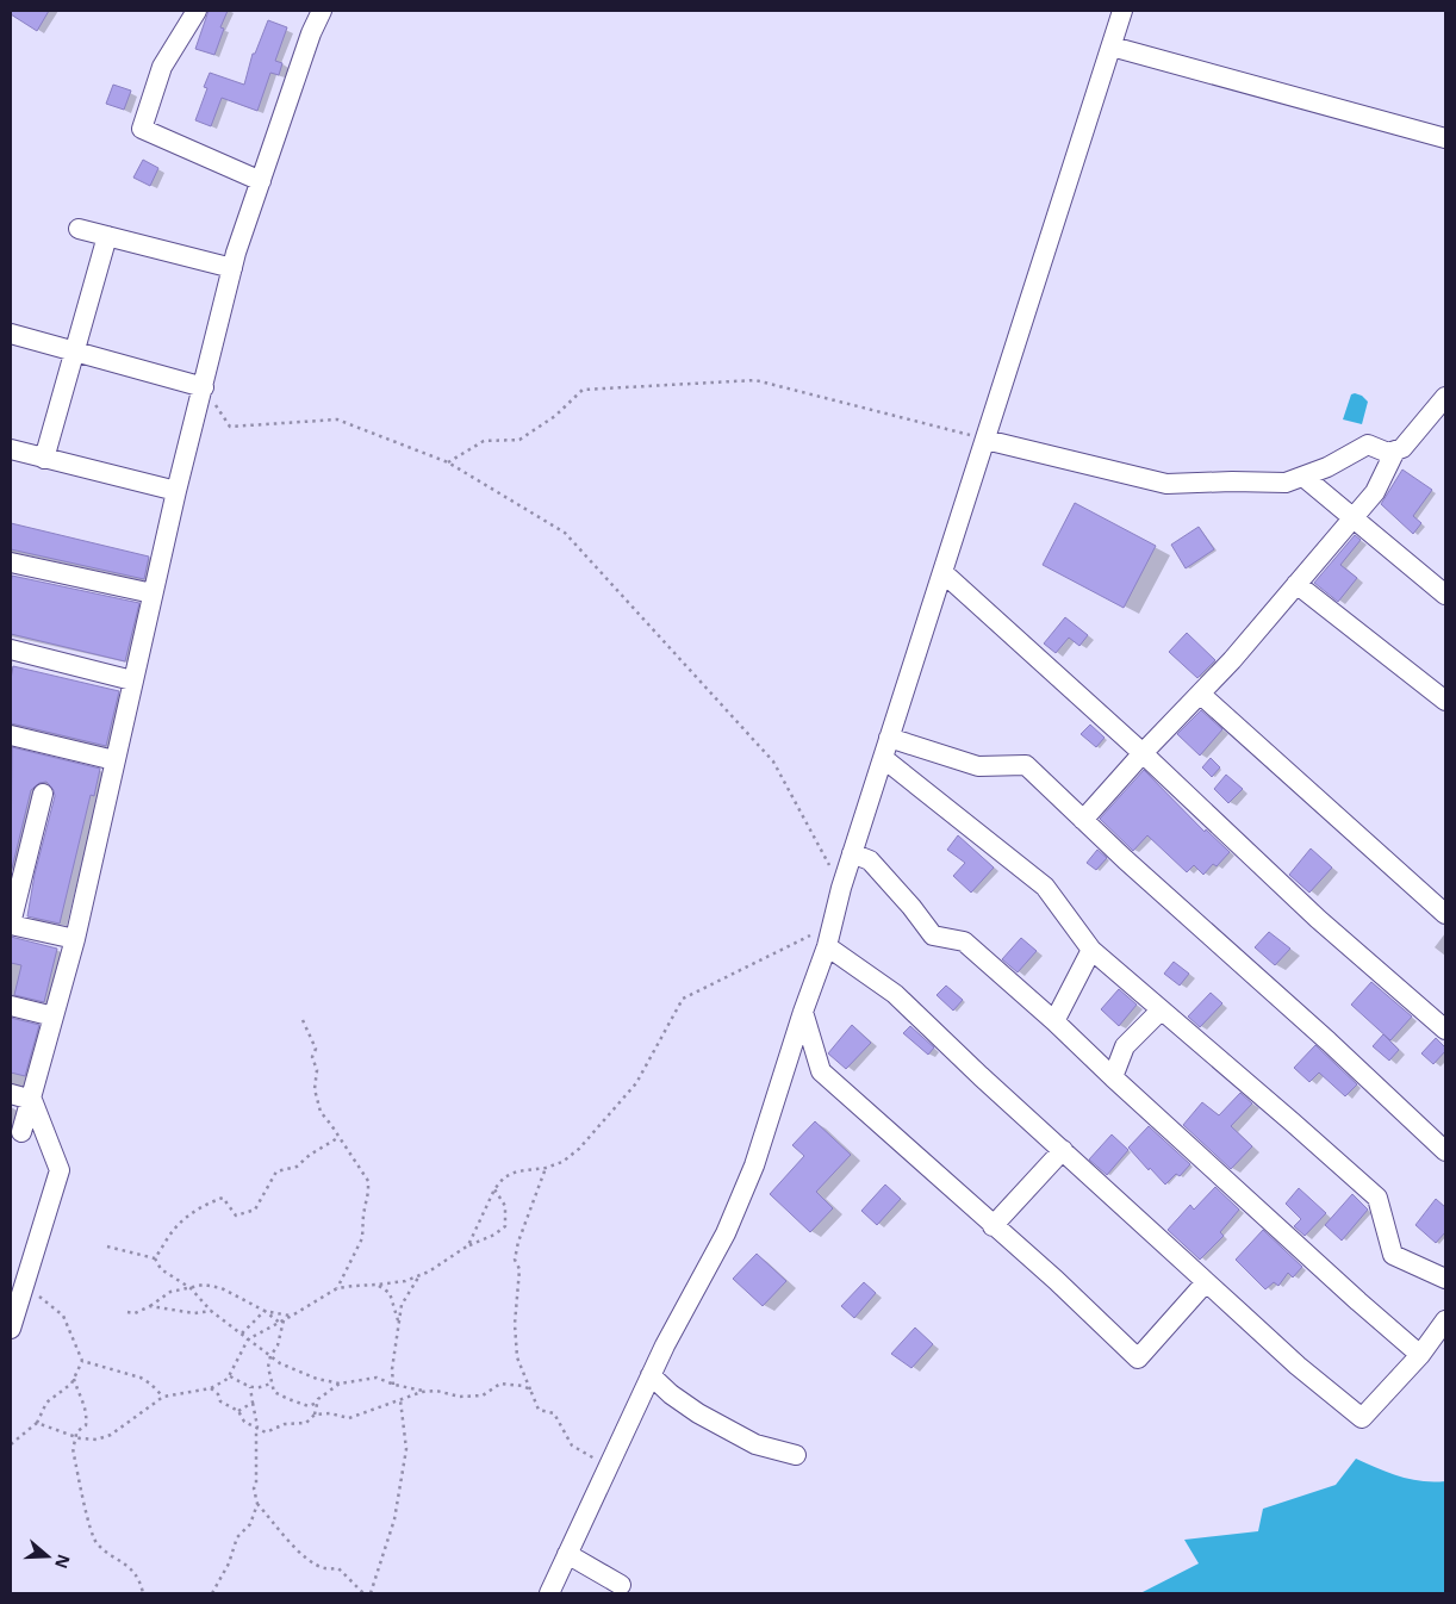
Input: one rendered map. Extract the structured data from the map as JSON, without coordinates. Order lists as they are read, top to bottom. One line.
{"north":"right"}
